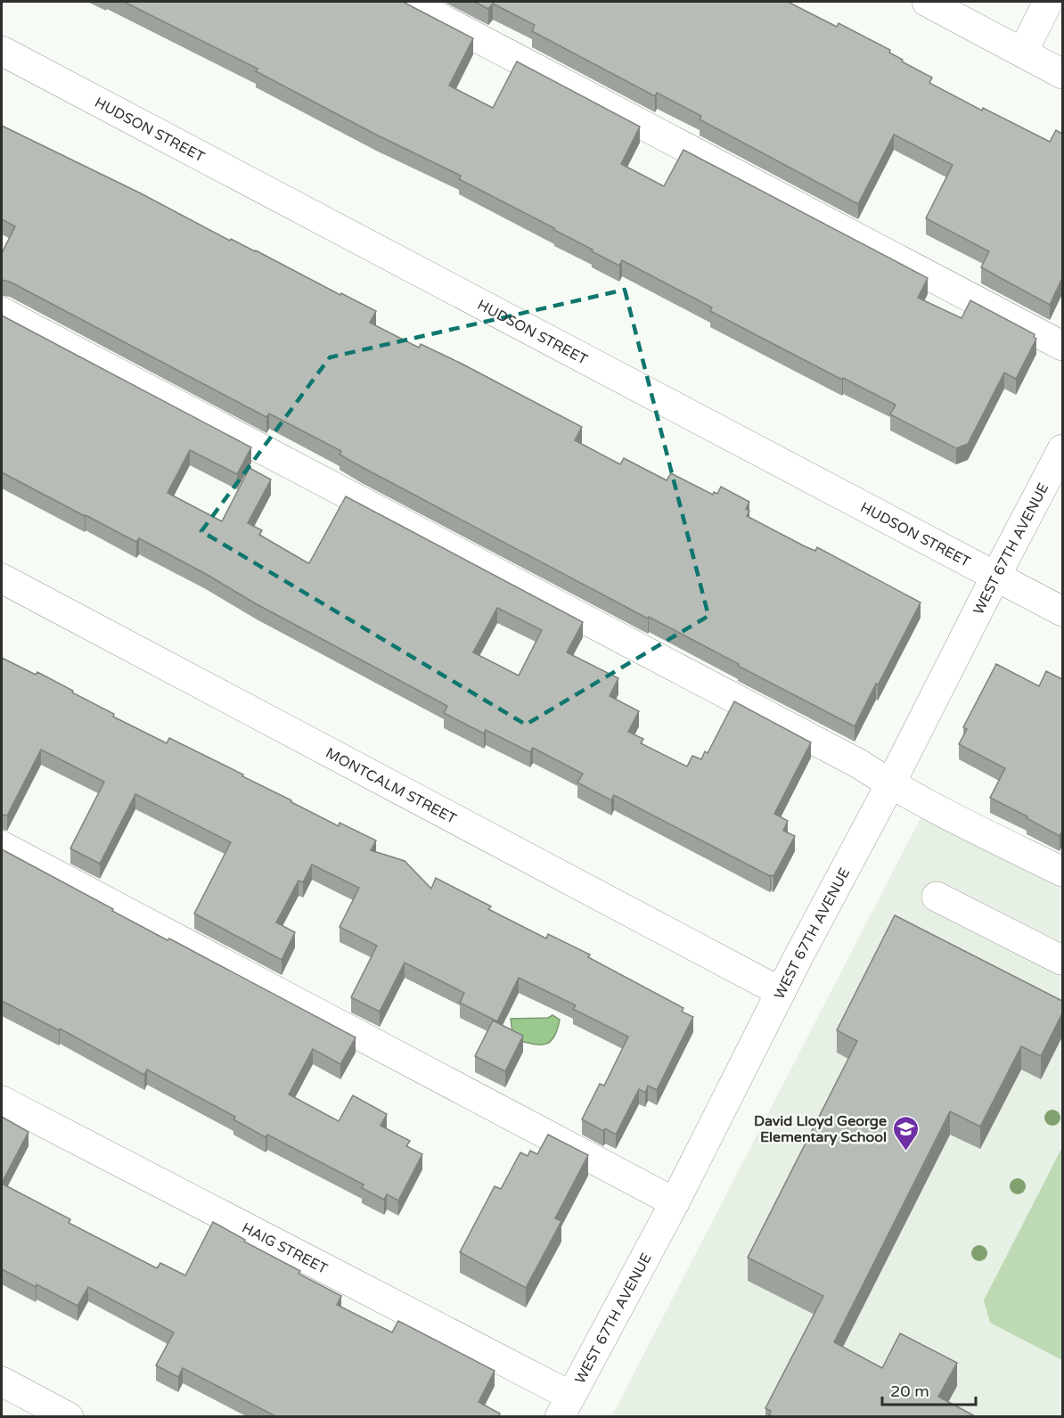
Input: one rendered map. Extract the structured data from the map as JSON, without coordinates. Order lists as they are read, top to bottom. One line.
{"streets":{"street":["HUDSON STREET","WEST 67TH AVENUE","MONTCALM STREET","HAIG STREET"]},"crossings":[["HUDSON STREET","WEST 67TH AVENUE"],["WEST 67TH AVENUE","MONTCALM STREET"],["WEST 67TH AVENUE","HAIG STREET"]],"places":{"school or university":["David Lloyd George Elementary School"]},"scale_bar":"20 m"}
